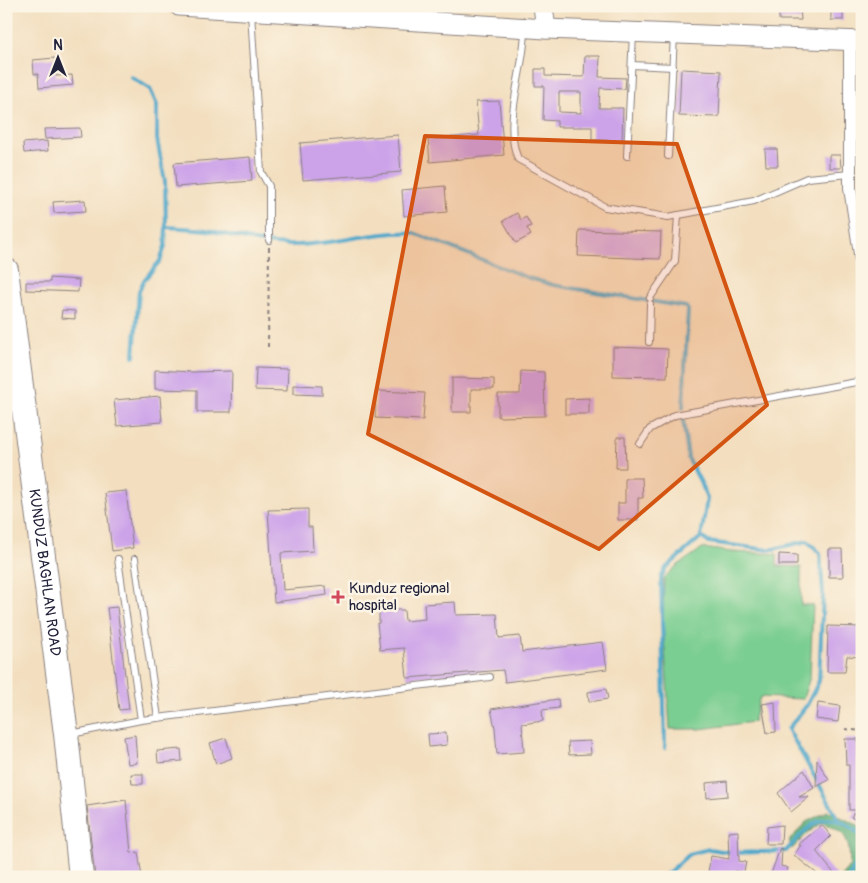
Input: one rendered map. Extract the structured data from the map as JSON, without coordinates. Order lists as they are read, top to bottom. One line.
{"streets":{"highway":["KUNDUZ BAGHLAN ROAD"]},"places":{"health":["Kunduz regional hospital"]},"north":"top"}
